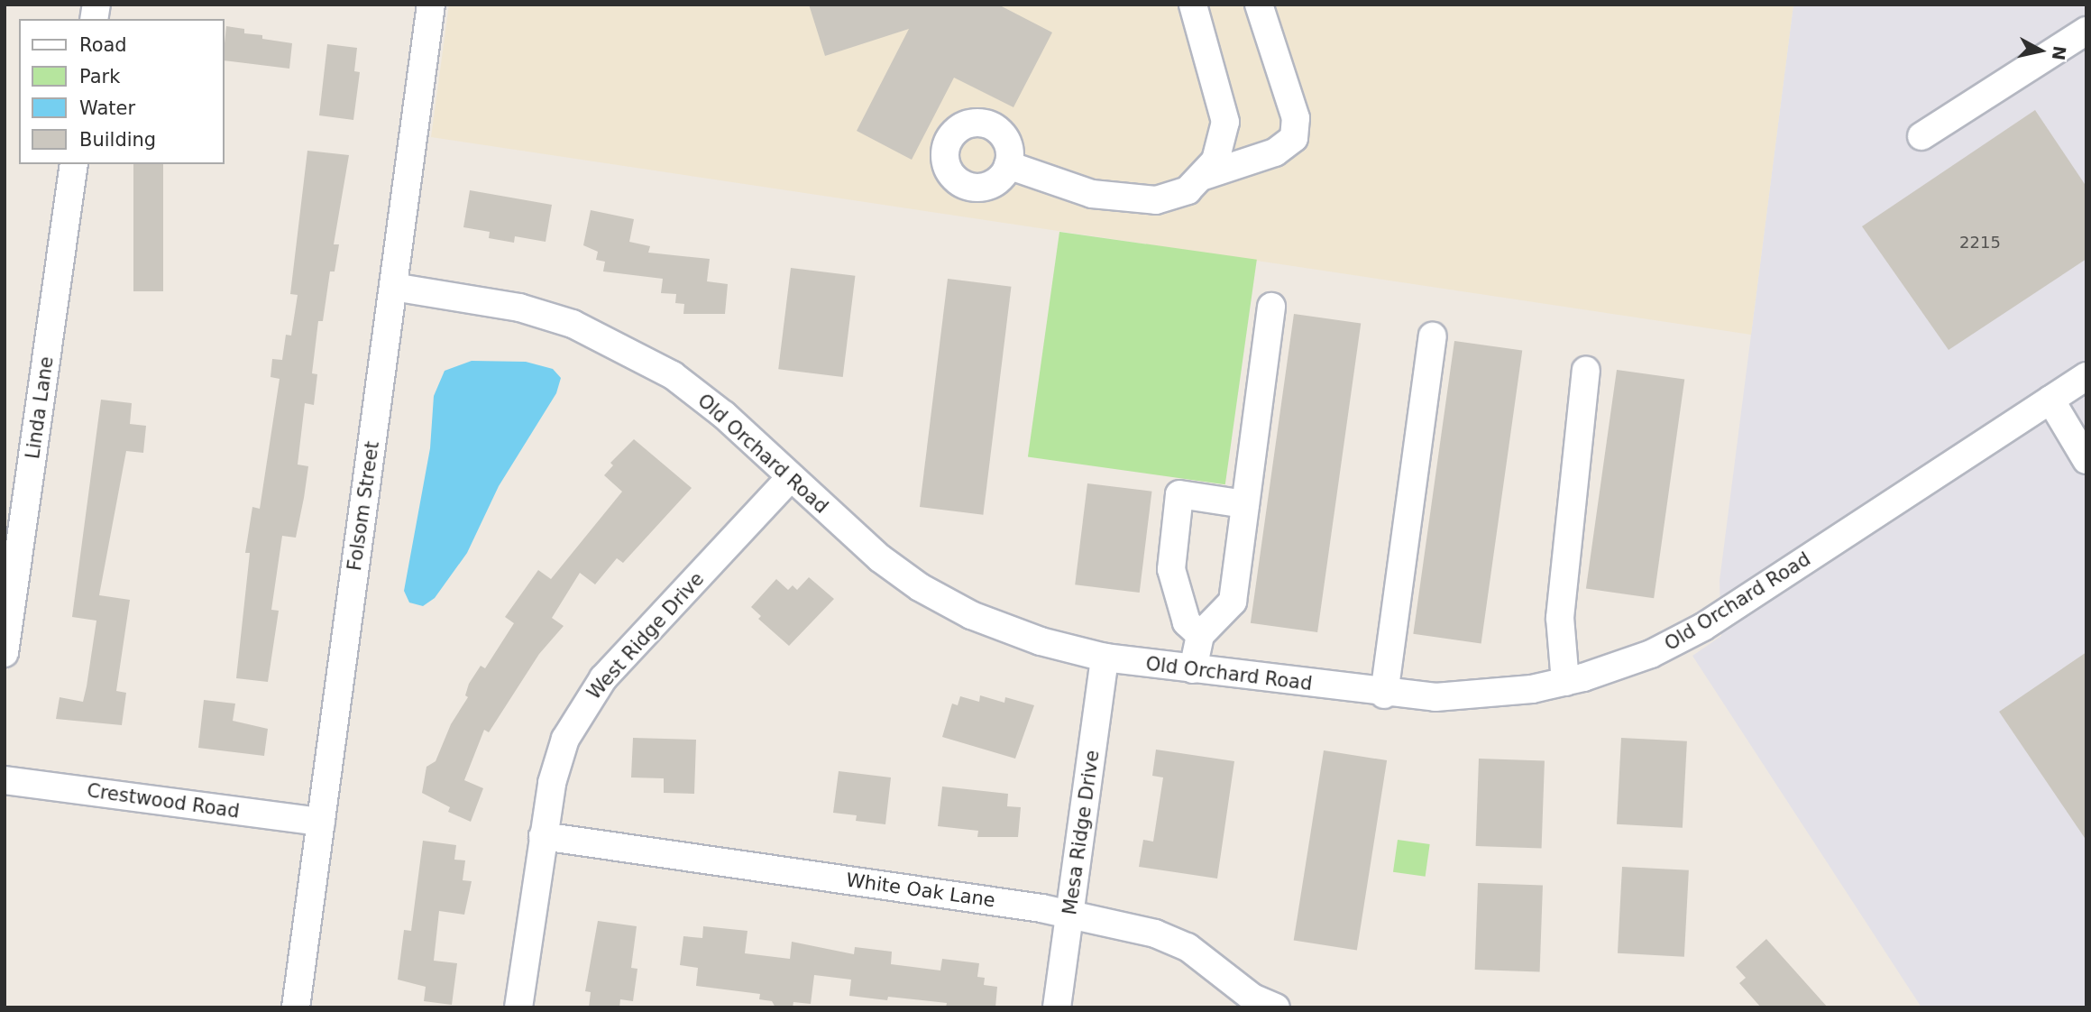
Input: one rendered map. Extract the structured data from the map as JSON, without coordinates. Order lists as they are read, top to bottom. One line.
{"streets":{"street":["Linda Lane","Old Orchard Road","Folsom Street","West Ridge Drive","Crestwood Road","Mesa Ridge Drive","White Oak Lane"]},"crossings":[["Old Orchard Road","Folsom Street"],["Old Orchard Road","West Ridge Drive"],["Old Orchard Road","Mesa Ridge Drive"],["Folsom Street","Crestwood Road"],["West Ridge Drive","White Oak Lane"],["Mesa Ridge Drive","White Oak Lane"]],"house_numbers":["2215"],"legend":["Road","Park","Water","Building"],"north":"right"}
